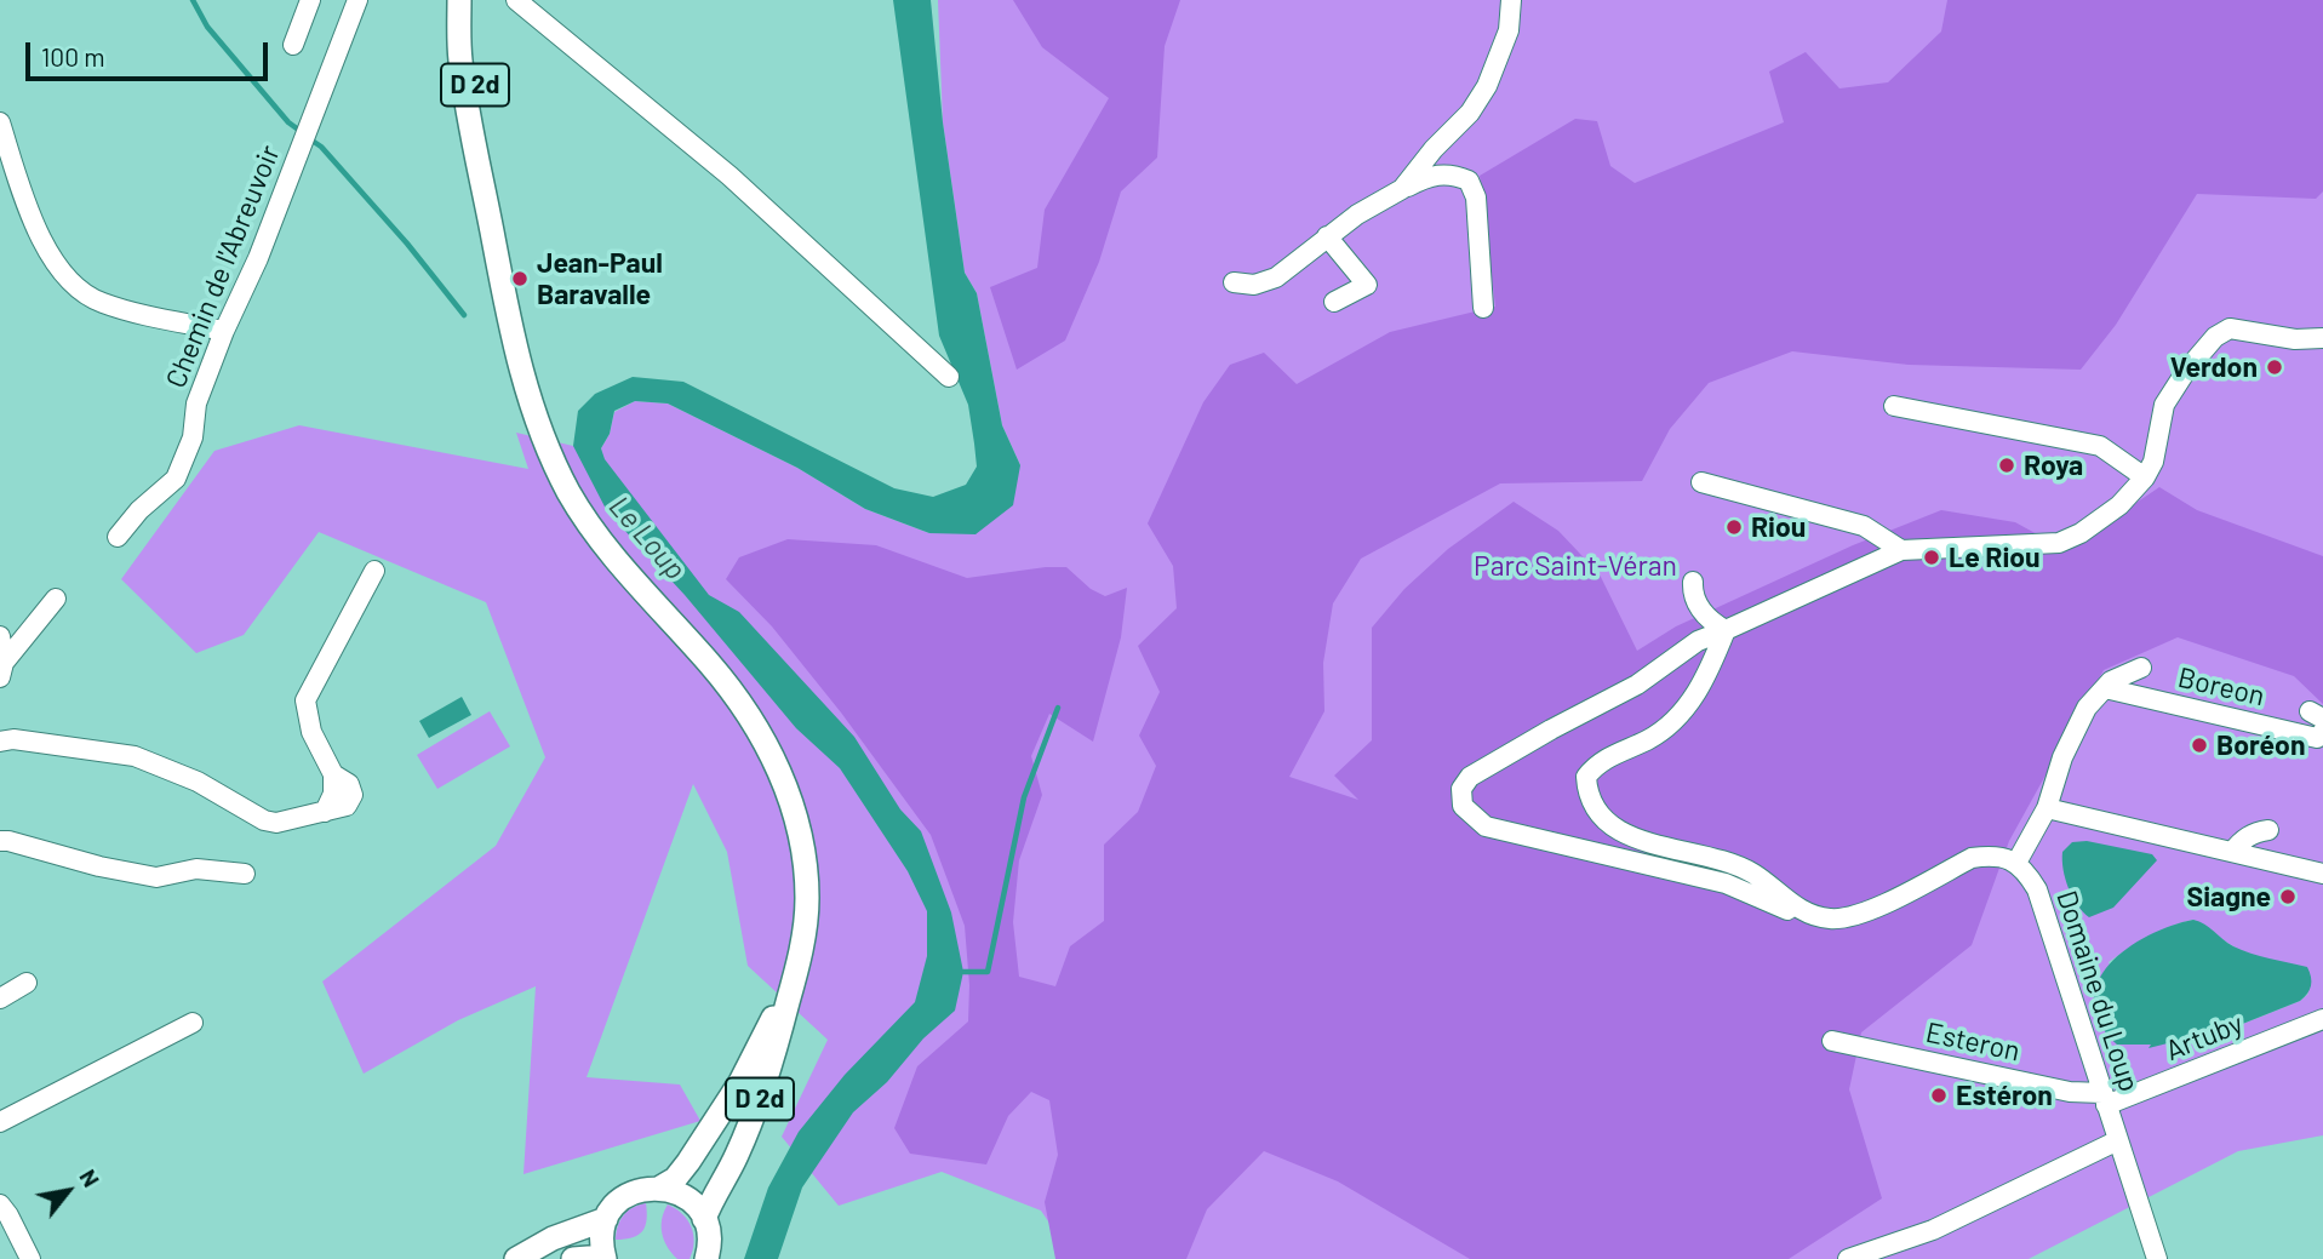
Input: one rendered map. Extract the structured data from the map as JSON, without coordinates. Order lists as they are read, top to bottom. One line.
{"streets":{"main road":["D 2d"],"street":["Chemin de l'Abreuvoir","Boreon","Domaine du Loup","Artuby","Esteron"]},"crossings":[["Domaine du Loup","Artuby"],["Domaine du Loup","Esteron"],["Artuby","Esteron"]],"water":["Le Loup"],"parks":["Parc Saint-Véran"],"places":["Jean-Paul Baravalle","Verdon","Roya","Riou","Le Riou","Boréon","Siagne","Estéron"],"scale_bar":"100 m","north":"top right"}
